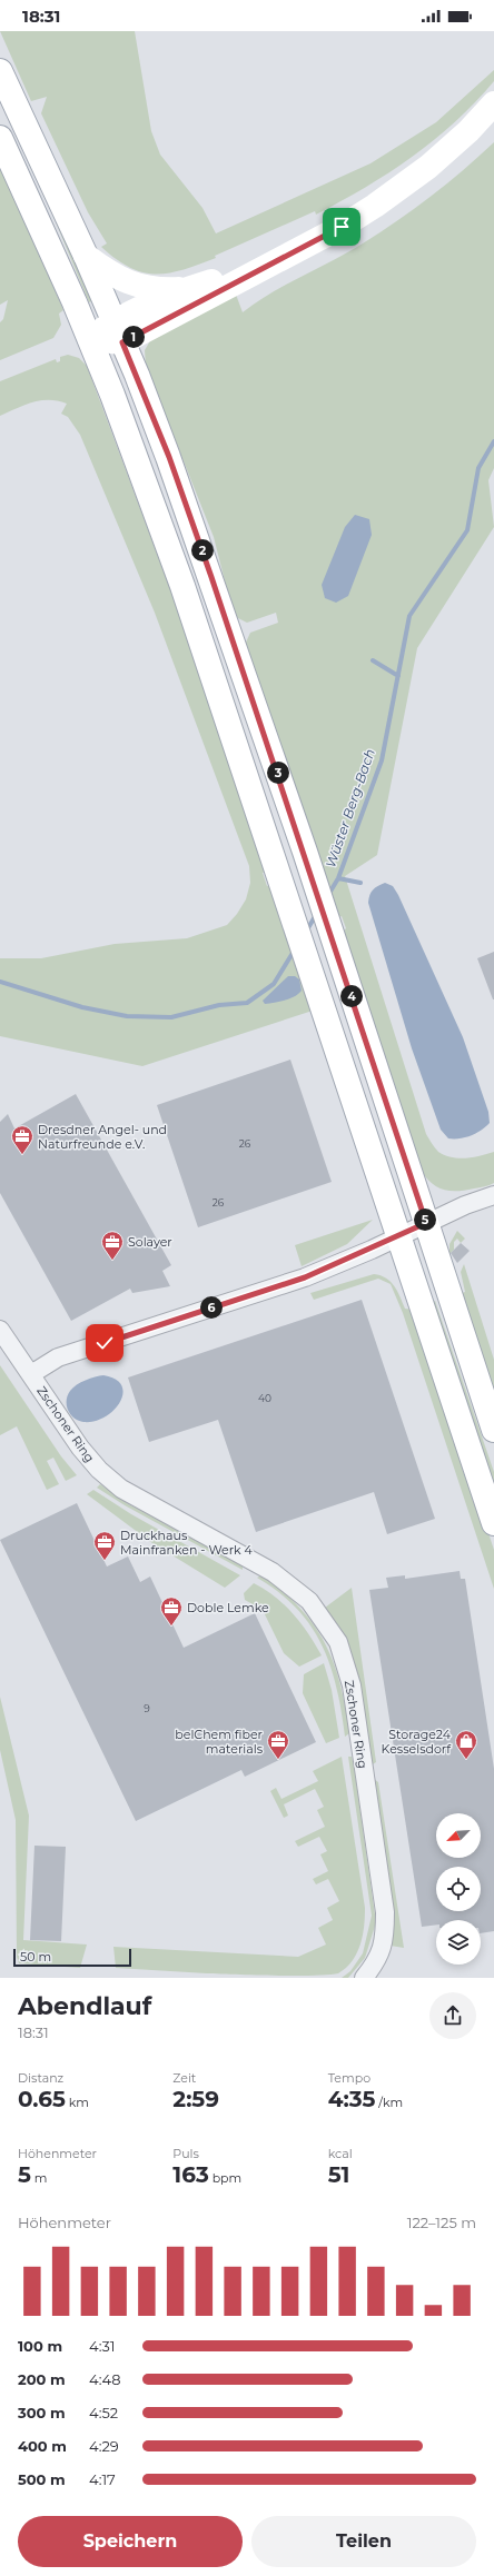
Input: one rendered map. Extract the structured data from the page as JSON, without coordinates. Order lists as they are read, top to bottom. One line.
{"streets":{"street":["Zschoner Ring"]},"water":["Wüster Berg-Bach"],"places":{"office":["Dresdner Angel- und Naturfreunde e.V.","Solayer","Druckhaus Mainfranken - Werk 4","Doble Lemke","belChem fiber materials"],"shop":["Storage24 Kesselsdorf"]},"house_numbers":["26","26","40","9"],"scale_bar":"50 m","north":"bottom left","page":{"status":"18:31","pins":["1","2","3","4","5","6"],"scale":"50 m","heading":["Abendlauf","18:31"],"stats":[["Distanz","0.65 km"],["Zeit","2:59"],["Tempo","4:35 /km"],["Höhenmeter","5 m"],["Puls","163 bpm"],["kcal","51"]],"chart":["Höhenmeter","122–125 m"],"list":[{"name":"100 m","note":"4:31"},{"name":"200 m","note":"4:48"},{"name":"300 m","note":"4:52"},{"name":"400 m","note":"4:29"},{"name":"500 m","note":"4:17"}],"buttons":["Speichern","Teilen"]}}
